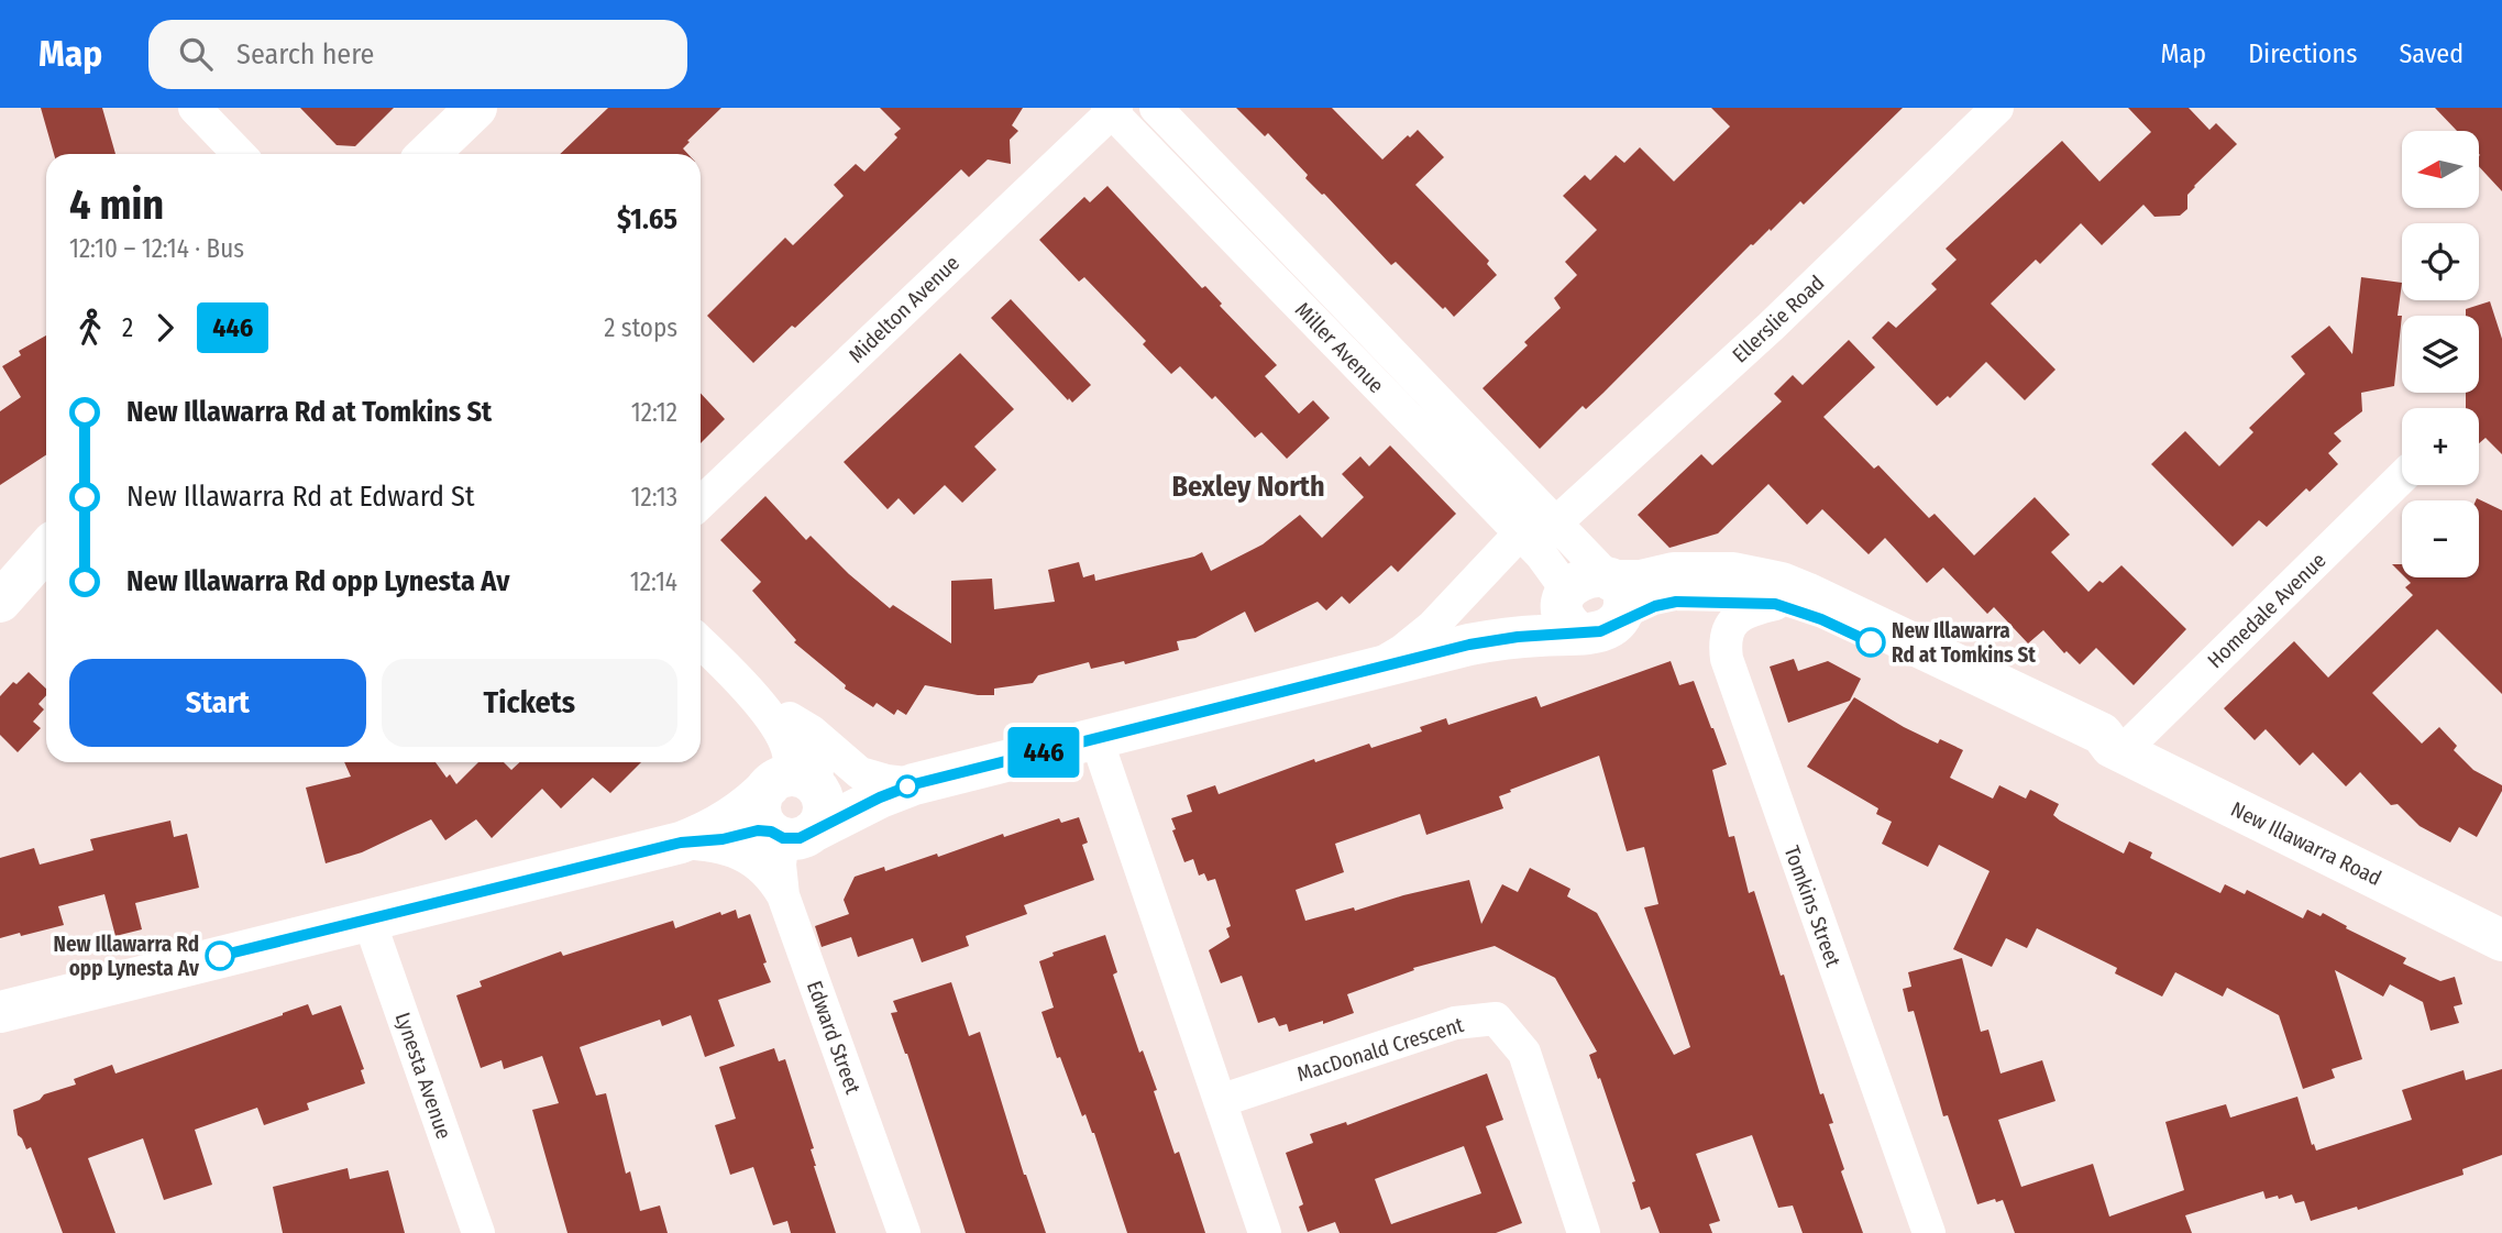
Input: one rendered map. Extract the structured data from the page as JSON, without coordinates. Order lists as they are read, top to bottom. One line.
{"streets":{"main road":["New Illawarra Road"],"street":["Midelton Avenue","Ellerslie Road","Miller Avenue","Homedale Avenue","Tomkins Street","Edward Street","MacDonald Crescent","Lynesta Avenue"]},"crossings":[["Midelton Avenue","Miller Avenue"],["Ellerslie Road","Miller Avenue"],["Miller Avenue","New Illawarra Road"],["Homedale Avenue","New Illawarra Road"],["New Illawarra Road","Tomkins Street"],["New Illawarra Road","Edward Street"],["New Illawarra Road","Lynesta Avenue"]],"districts":["Bexley North"],"places":["New Illawarra Rd at Tomkins St","New Illawarra Rd opp Lynesta Av"],"lines":["bus line 446"],"north":"left","page":{"header":"Map","search":"Search here","nav":["Map","Directions","Saved"],"on_map":"446","map_buttons":["+","−"],"heading":["4 min","12:10 – 12:14 · Bus","$1.65"],"legs":["2","446","2 stops"],"list":[{"name":"New Illawarra Rd at Tomkins St","value":"12:12"},{"name":"New Illawarra Rd at Edward St","value":"12:13"},{"name":"New Illawarra Rd opp Lynesta Av","value":"12:14"}],"buttons":["Start","Tickets"]}}
